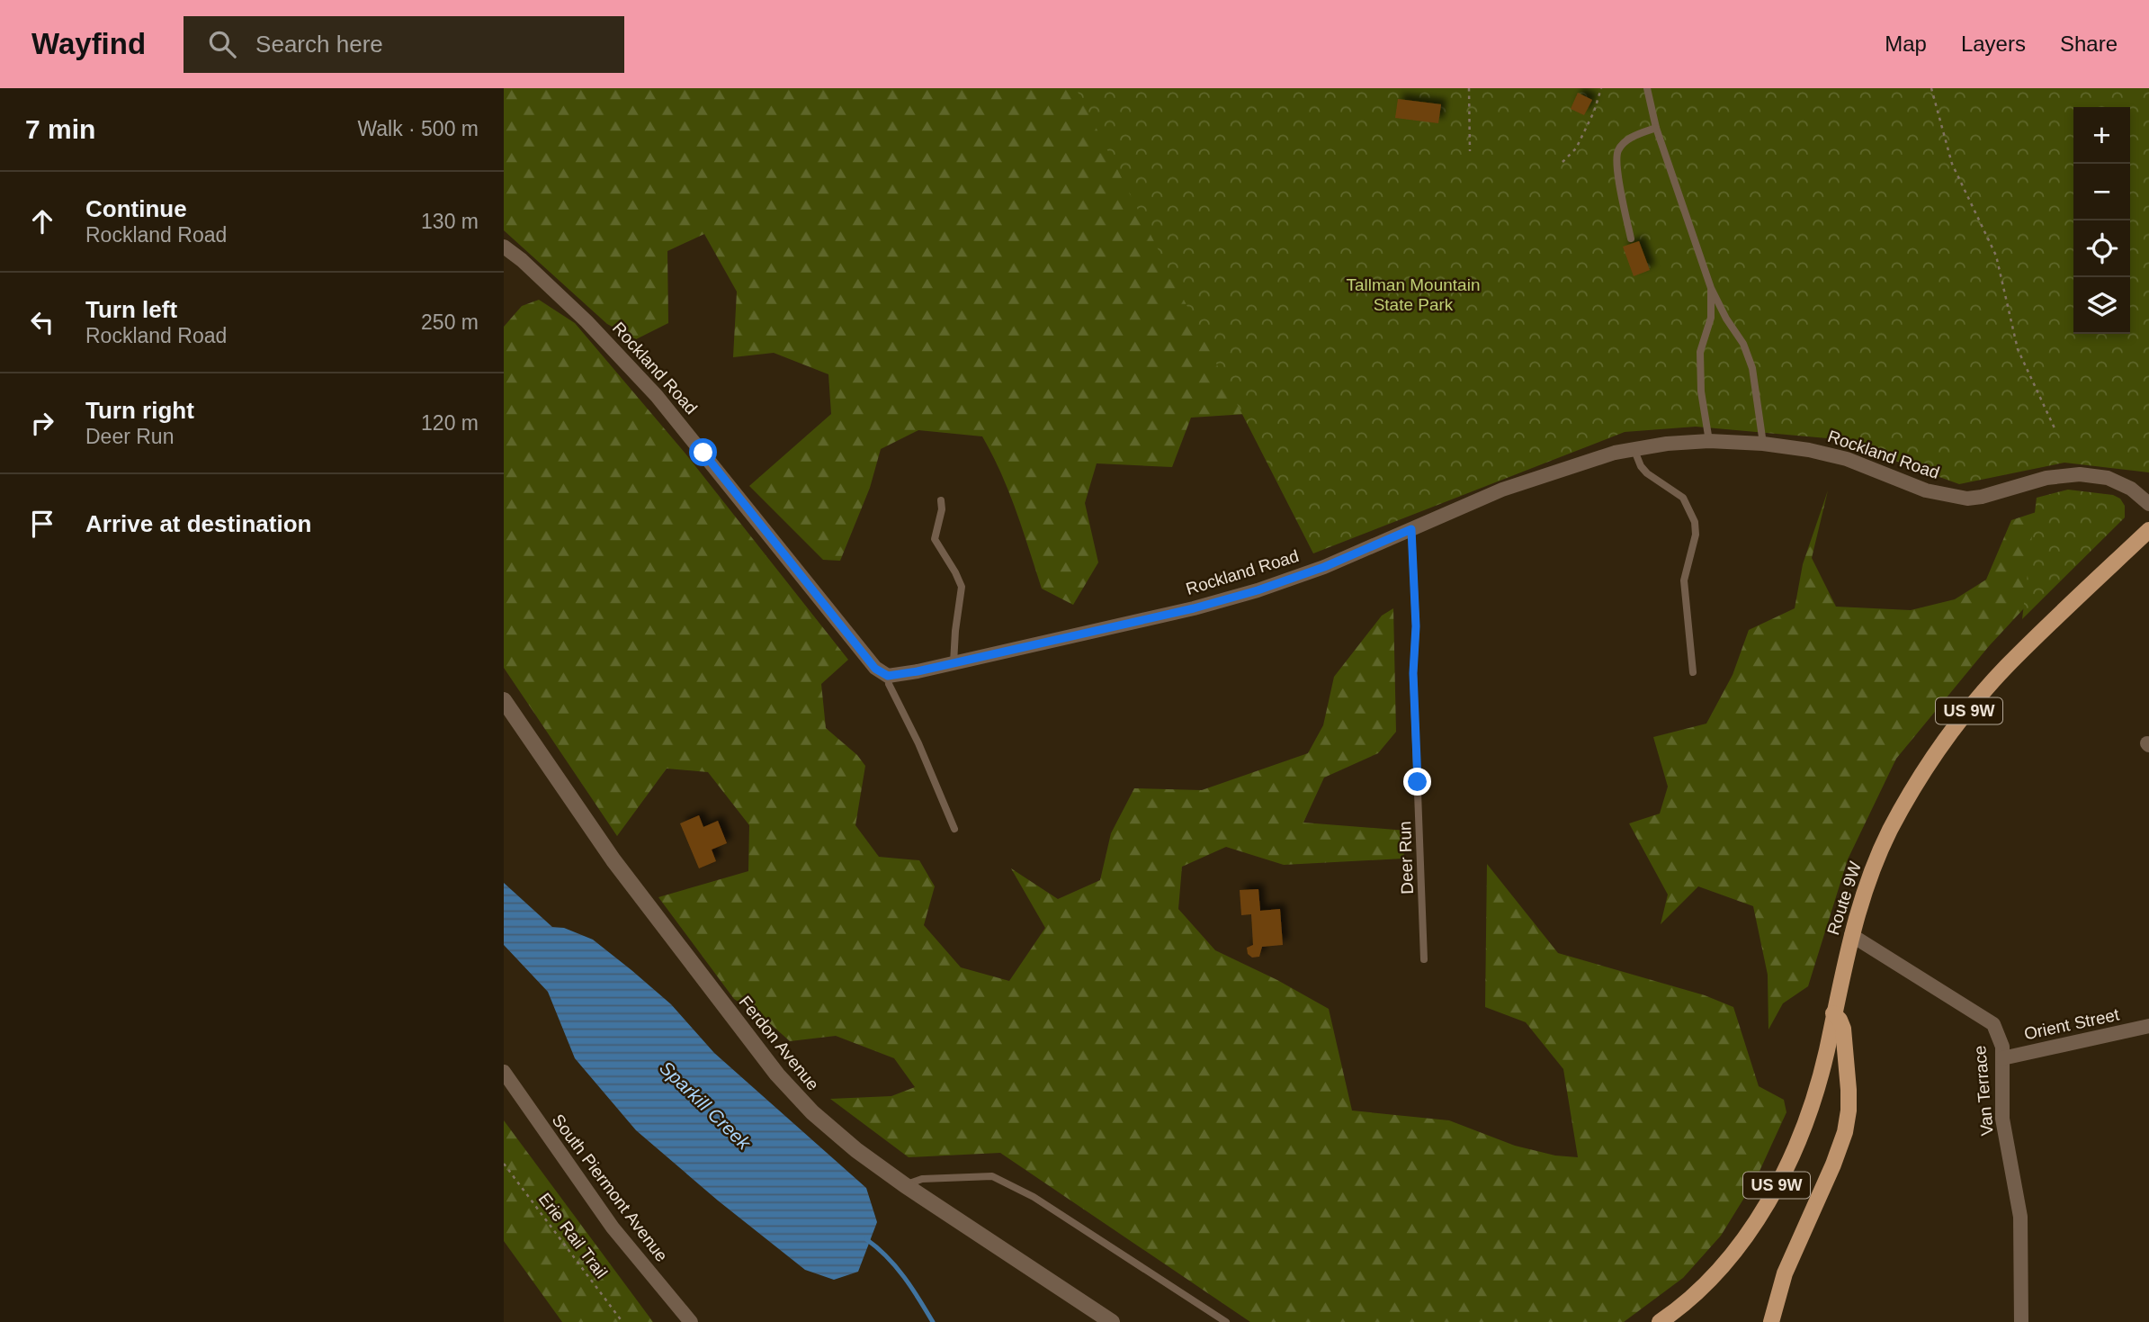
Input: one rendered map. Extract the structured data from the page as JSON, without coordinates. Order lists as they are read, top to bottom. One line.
{"streets":{"main road":["US 9W","Route 9W"],"street":["Rockland Road","Orient Street","Ferdon Avenue","Van Terrace","South Piermont Avenue"],"lane":["Deer Run"],"path":["Erie Rail Trail"]},"crossings":[["Rockland Road","Deer Run"],["Route 9W","Van Terrace"],["Orient Street","Van Terrace"]],"water":["Sparkill Creek"],"parks":["Tallman Mountain State Park"],"page":{"header":"Wayfind","search":"Search here","nav":["Map","Layers","Share"],"heading":["7 min","Walk · 500 m"],"map_buttons":["+","−"],"list":[["Continue","Rockland Road","130 m"],["Turn left","Rockland Road","250 m"],["Turn right","Deer Run","120 m"],"Arrive at destination"]}}
